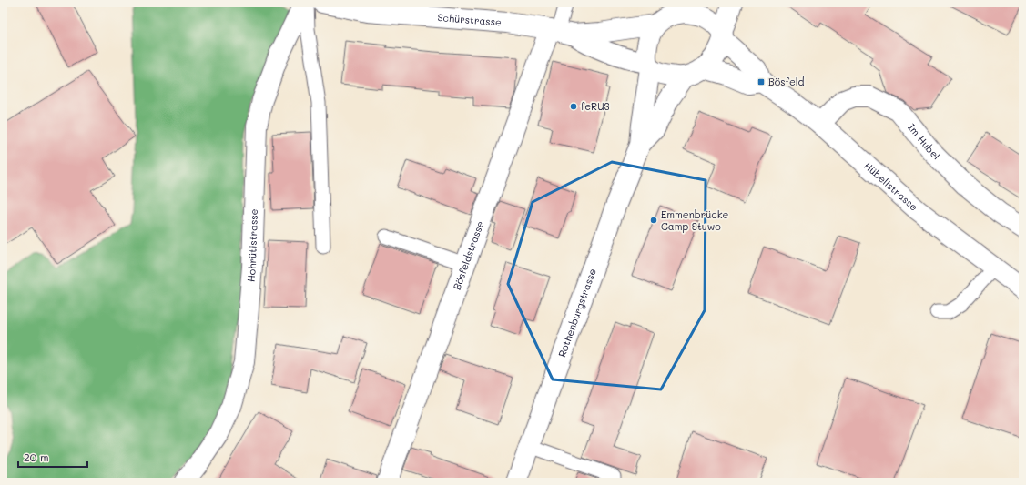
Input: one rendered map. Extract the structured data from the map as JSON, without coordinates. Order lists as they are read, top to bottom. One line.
{"streets":{"street":["Schürstrasse","Im Hubel","Hübelistrasse","Hohrütistrasse","Bösfeldstrasse","Rothenburgstrasse"]},"crossings":[["Schürstrasse","Hübelistrasse"],["Schürstrasse","Bösfeldstrasse"],["Schürstrasse","Rothenburgstrasse"],["Im Hubel","Hübelistrasse"],["Hübelistrasse","Rothenburgstrasse"]],"places":{"transit":["Bösfeld"],"other":["feRUS","Emmenbrücke Camp Stuwo"]},"scale_bar":"20 m"}
